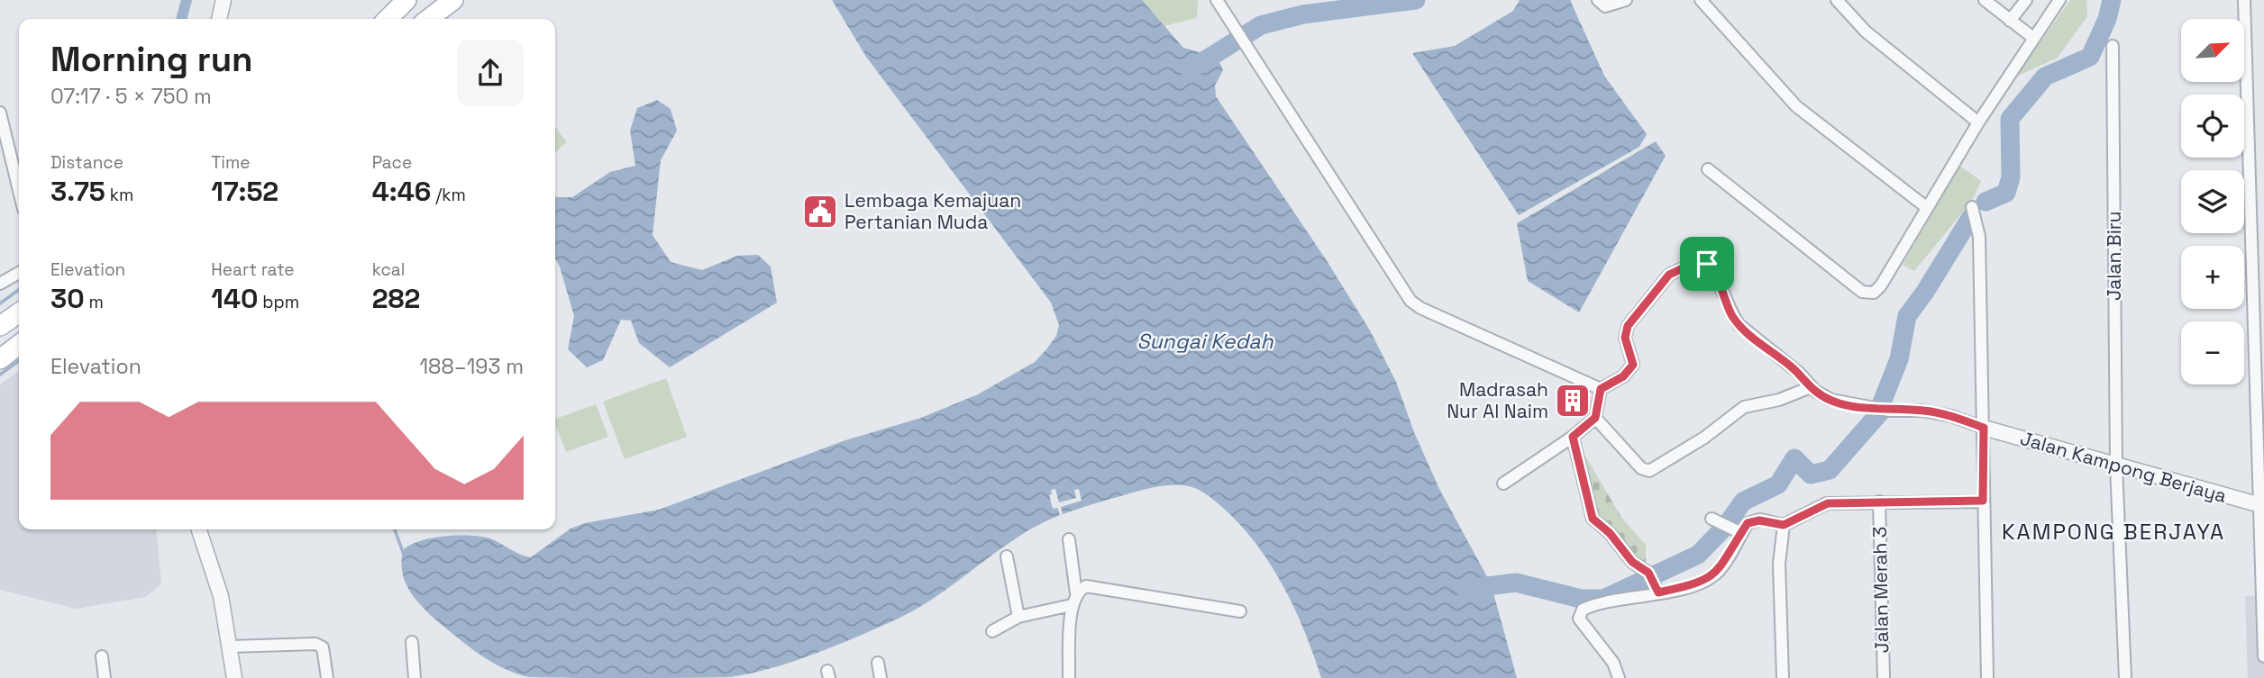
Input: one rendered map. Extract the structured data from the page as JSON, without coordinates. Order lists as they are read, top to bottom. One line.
{"streets":{"street":["Jalan Biru","Jalan Kampong Berjaya","Jalan Merah 3"]},"crossings":[["Jalan Biru","Jalan Kampong Berjaya"]],"districts":["KAMPONG BERJAYA"],"water":["Sungai Kedah"],"places":{"public building":["Lembaga Kemajuan Pertanian Muda"],"building":["Madrasah Nur Al Naim"]},"north":"top right","page":{"map_buttons":["+","−"],"heading":["Morning run","07:17 · 5 × 750 m"],"stats":[["Distance","3.75 km"],["Time","17:52"],["Pace","4:46 /km"],["Elevation","30 m"],["Heart rate","140 bpm"],["kcal","282"]],"chart":["Elevation","188–193 m"]}}
